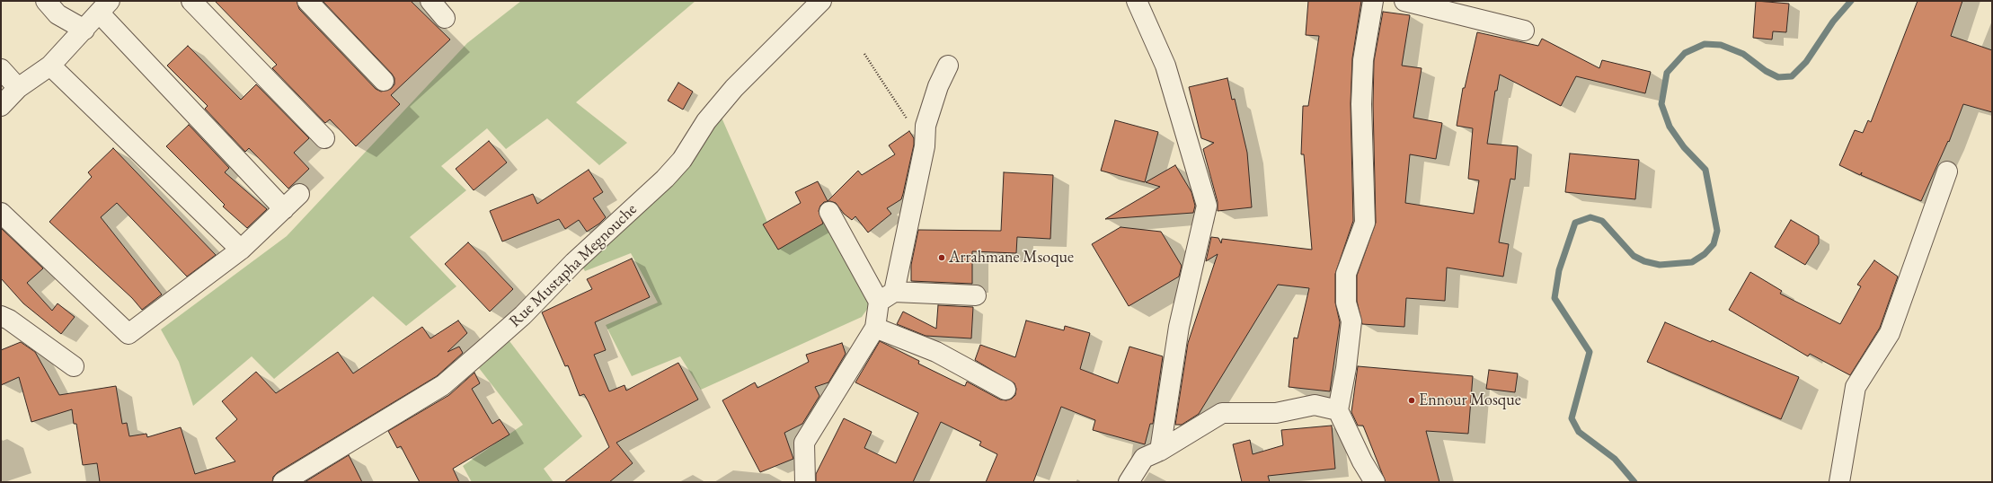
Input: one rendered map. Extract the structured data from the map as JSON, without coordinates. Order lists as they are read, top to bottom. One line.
{"streets":{"street":["Rue Mustapha Megnouche"]},"places":["Arrahmane Msoque","Ennour Mosque"]}
